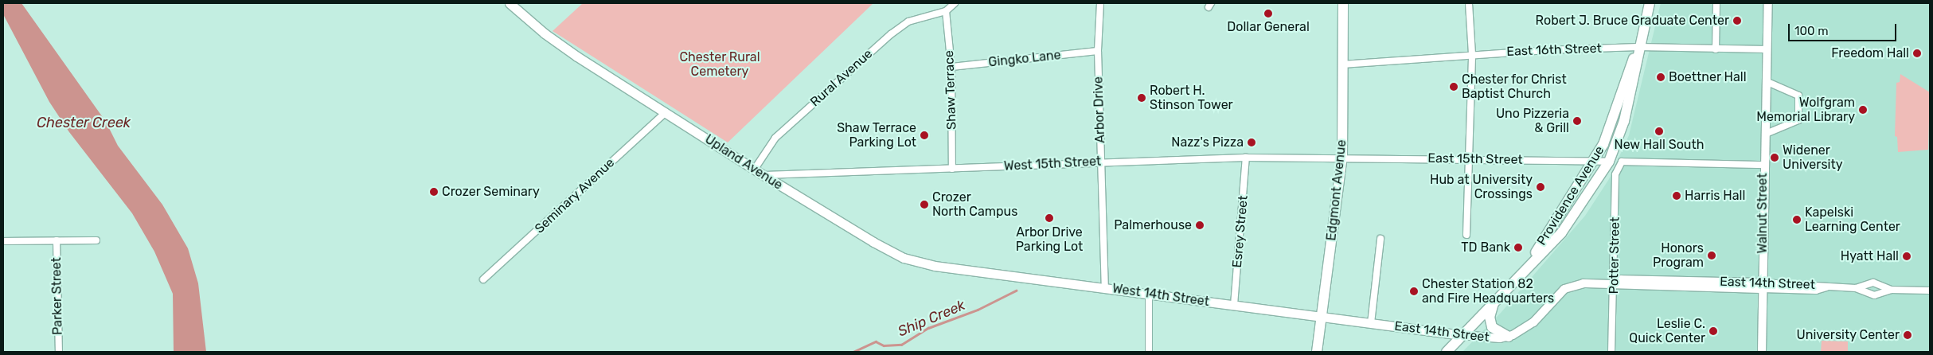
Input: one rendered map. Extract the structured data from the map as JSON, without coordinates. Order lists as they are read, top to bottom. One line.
{"streets":{"main road":["Upland Avenue","Edgmont Avenue","Providence Avenue","East 14th Street","West 14th Street"],"street":["East 16th Street","Gingko Lane","Rural Avenue","Shaw Terrace","Arbor Drive","East 15th Street","West 15th Street","Seminary Avenue","Walnut Street","Esrey Street","Potter Street","Parker Street"]},"crossings":[["East 16th Street","Edgmont Avenue"],["East 16th Street","Providence Avenue"],["East 16th Street","Walnut Street"],["Gingko Lane","Shaw Terrace"],["Gingko Lane","Arbor Drive"],["Rural Avenue","Shaw Terrace"],["Rural Avenue","Upland Avenue"],["Shaw Terrace","West 15th Street"],["Arbor Drive","West 15th Street"],["Arbor Drive","West 14th Street"],["East 15th Street","West 15th Street"],["East 15th Street","Edgmont Avenue"],["East 15th Street","Providence Avenue"],["Upland Avenue","West 15th Street"],["Upland Avenue","Seminary Avenue"],["Upland Avenue","West 14th Street"],["West 15th Street","Edgmont Avenue"],["West 15th Street","Esrey Street"],["Edgmont Avenue","East 14th Street"],["Edgmont Avenue","West 14th Street"],["Providence Avenue","East 14th Street"],["Walnut Street","Potter Street"],["Walnut Street","East 14th Street"],["Esrey Street","West 14th Street"],["Potter Street","East 14th Street"],["East 14th Street","West 14th Street"]],"water":["Chester Creek","Ship Creek"],"parks":["Chester Rural Cemetery"],"places":["Dollar General","Robert J. Bruce Graduate Center","Freedom Hall","Boettner Hall","Chester for Christ Baptist Church","Robert H. Stinson Tower","Wolfgram Memorial Library","Uno Pizzeria & Grill","New Hall South","Shaw Terrace Parking Lot","Nazz's Pizza","Widener University","Hub at University Crossings","Crozer Seminary","Harris Hall","Crozer North Campus","Arbor Drive Parking Lot","Kapelski Learning Center","Palmerhouse","TD Bank","Honors Program","Hyatt Hall","Chester Station 82 and Fire Headquarters","Leslie C. Quick Center","University Center"],"scale_bar":"100 m"}
